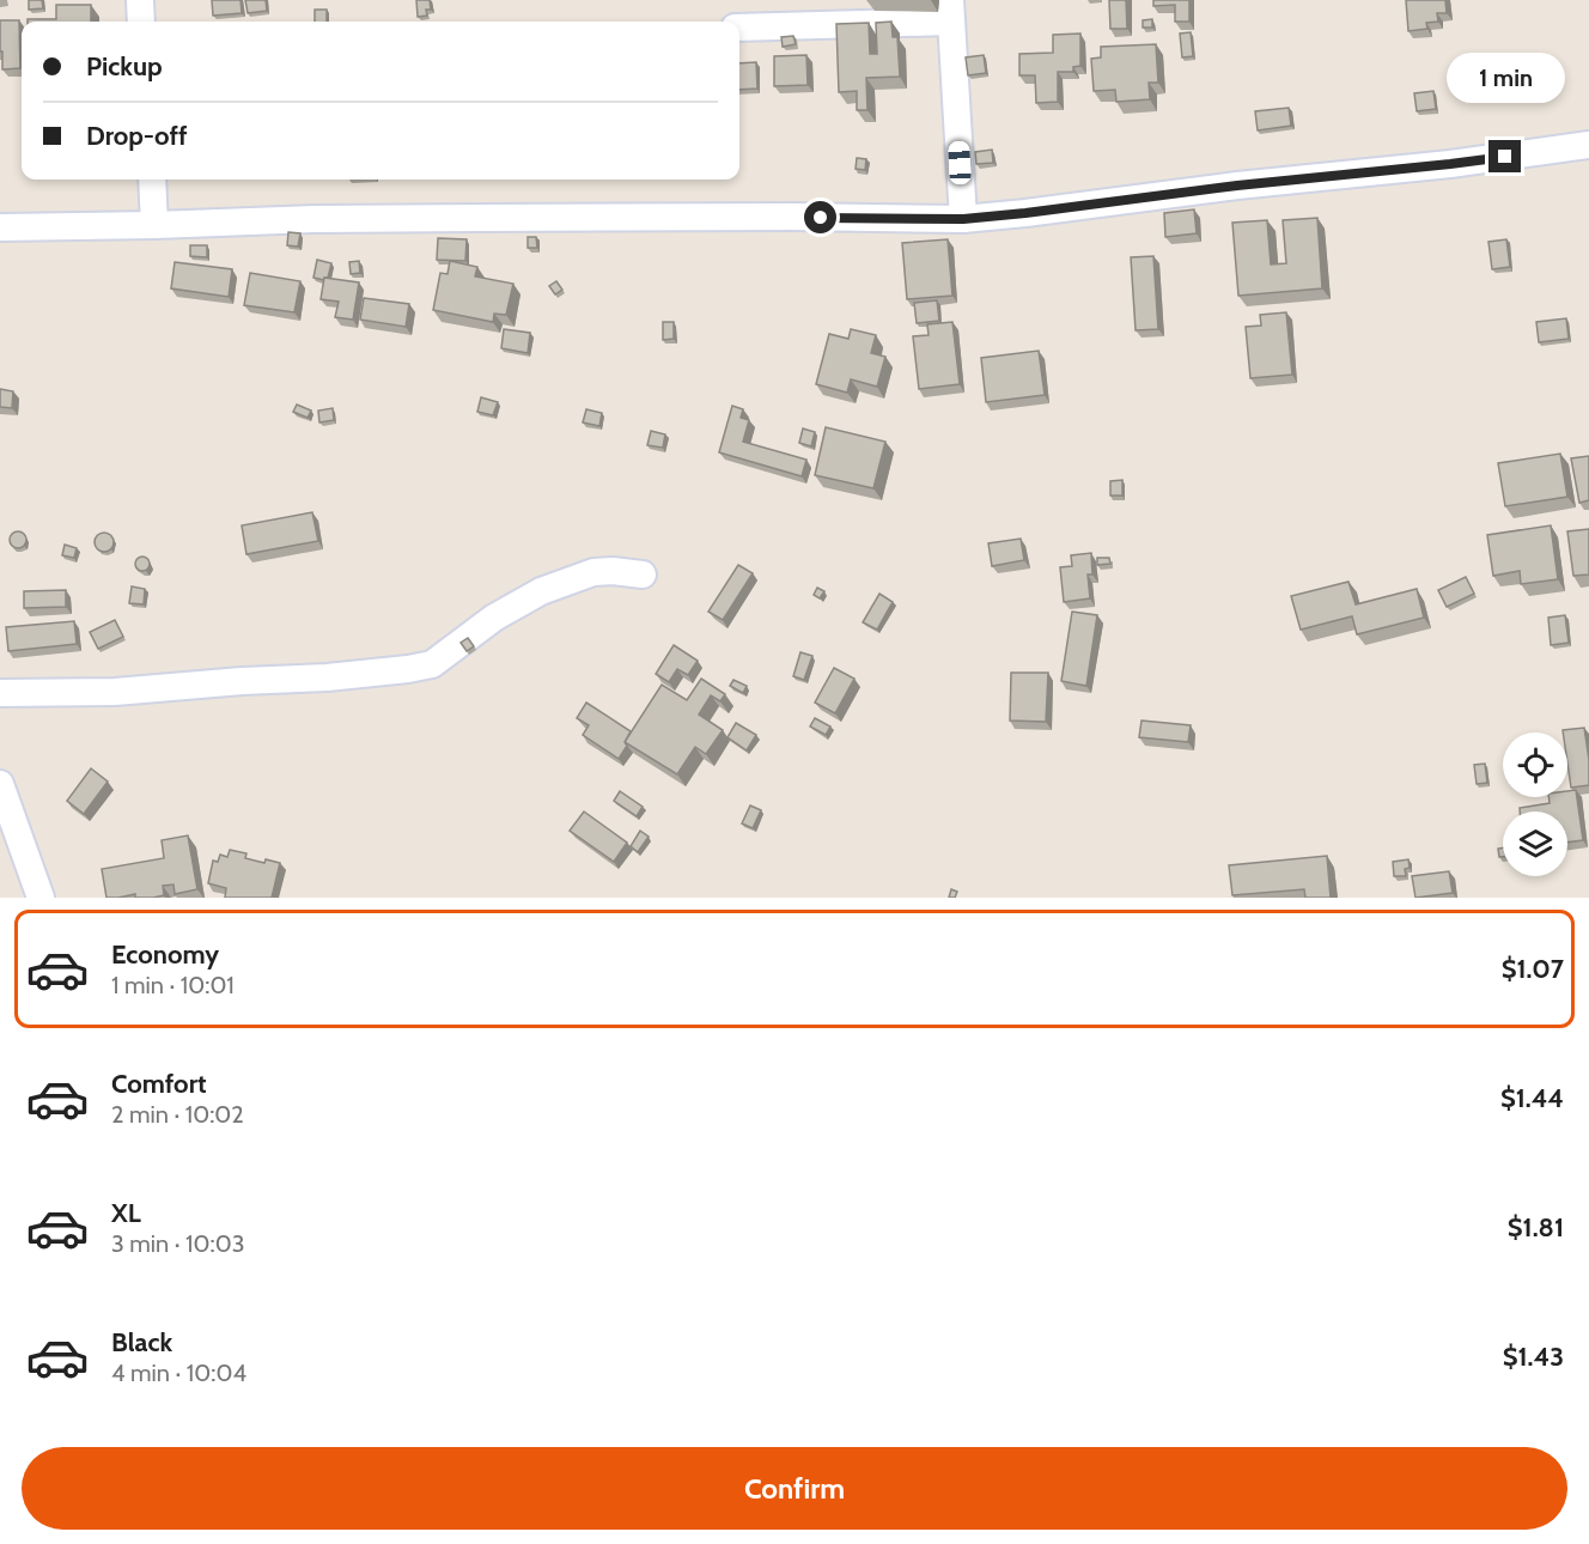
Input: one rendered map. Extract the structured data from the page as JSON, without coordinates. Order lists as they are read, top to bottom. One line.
{"page":{"banner":["Pickup","Drop-off"],"bubble":"1 min","list":[{"name":"Economy","note":"1 min · 10:01","value":"$1.07"},{"name":"Comfort","note":"2 min · 10:02","value":"$1.44"},{"name":"XL","note":"3 min · 10:03","value":"$1.81"},{"name":"Black","note":"4 min · 10:04","value":"$1.43"}],"buttons":"Confirm"}}
